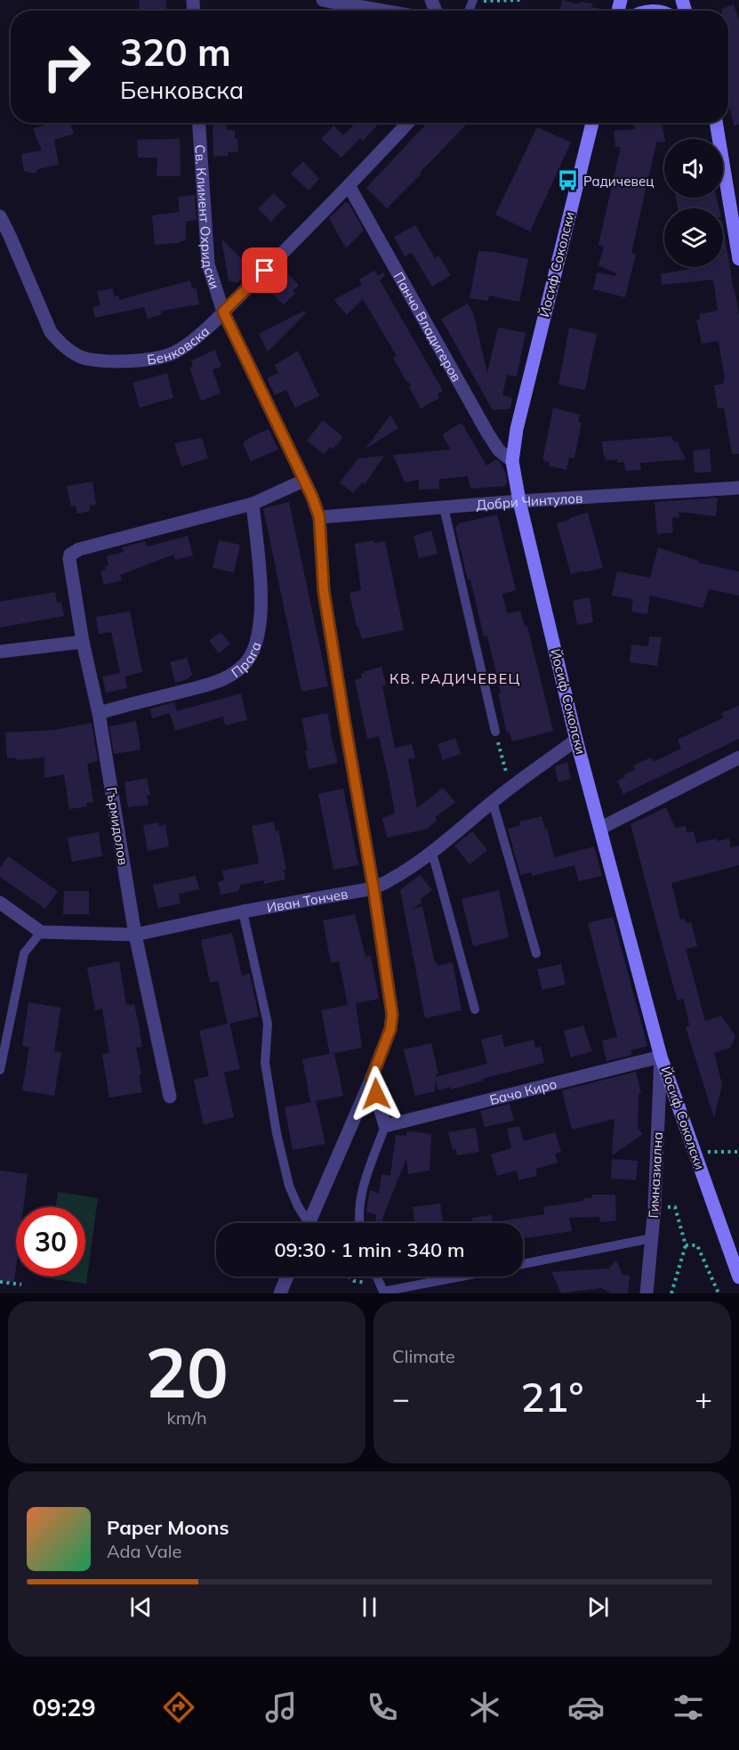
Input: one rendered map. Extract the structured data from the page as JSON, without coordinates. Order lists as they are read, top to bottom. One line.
{"streets":{"street":["Св. Климент Охридски","Йосиф Соколски","Панчо Владигеров","Бенковска","Добри Чинтулов","Прага","Гърмидолов","Иван Тончев","Бачо Киро","Гимназиална"]},"crossings":[["Св. Климент Охридски","Бенковска"],["Св. Климент Охридски","Добри Чинтулов"],["Св. Климент Охридски","Иван Тончев"],["Йосиф Соколски","Панчо Владигеров"],["Йосиф Соколски","Добри Чинтулов"],["Йосиф Соколски","Иван Тончев"],["Йосиф Соколски","Бачо Киро"],["Йосиф Соколски","Гимназиална"],["Панчо Владигеров","Бенковска"],["Прага","Гърмидолов"],["Гърмидолов","Иван Тончев"],["Бачо Киро","Гимназиална"]],"districts":["КВ. РАДИЧЕВЕЦ"],"places":{"bus stop":["Радичевец"]},"page":{"turn":["320 m","Бенковска"],"limit":"30","trip":"09:30 · 1 min · 340 m","tile":[["20","km/h"],"Climate"],"heat":["−","21°","+"],"song":["Paper Moons","Ada Vale"],"tabs":"09:29"}}
